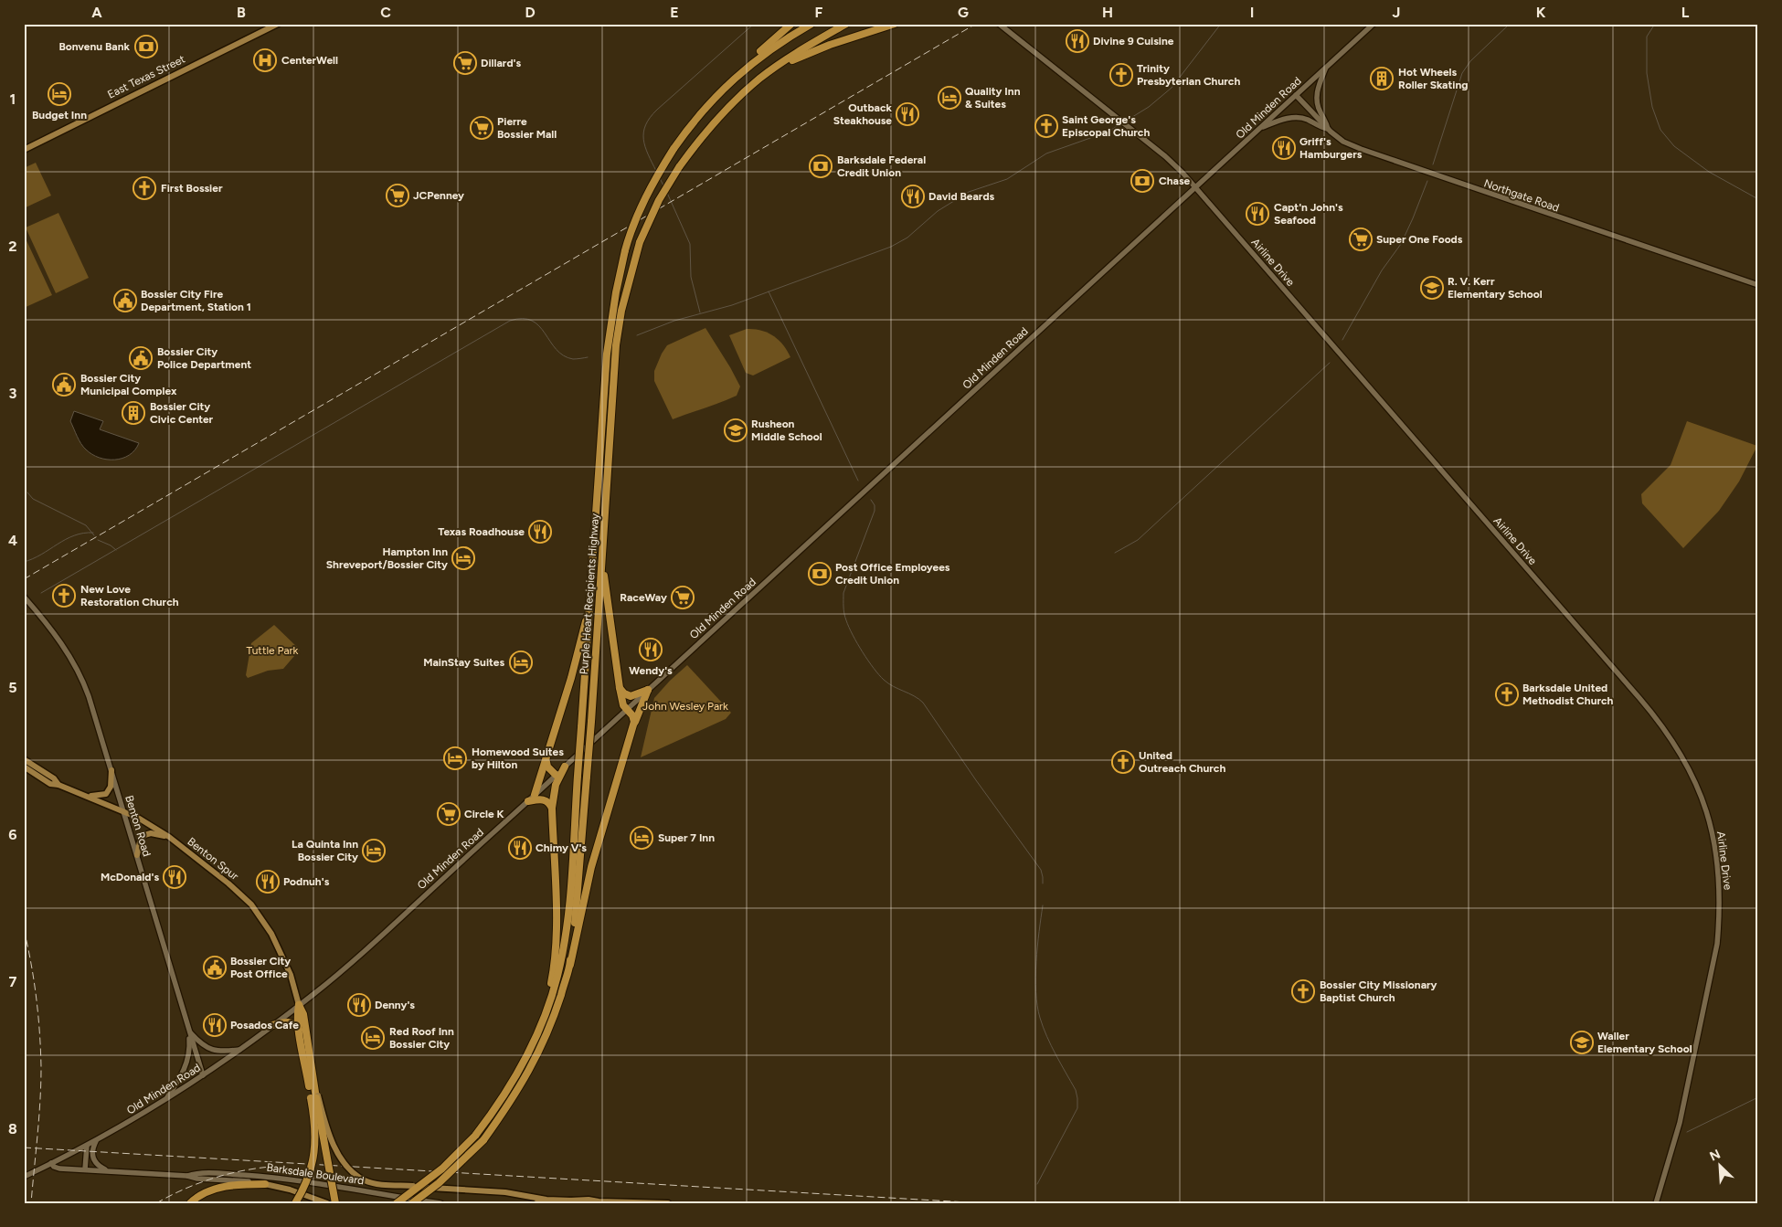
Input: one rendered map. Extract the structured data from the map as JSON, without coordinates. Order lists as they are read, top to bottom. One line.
{"streets":{"highway":["Purple Heart Recipients Highway"],"main road":["East Texas Street","Old Minden Road","Northgate Road","Airline Drive","Benton Road","Benton Spur","Barksdale Boulevard"]},"crossings":[["Old Minden Road","Northgate Road"],["Old Minden Road","Airline Drive"],["Old Minden Road","Benton Road"],["Old Minden Road","Benton Spur"],["Old Minden Road","Barksdale Boulevard"],["Benton Road","Benton Spur"]],"parks":["Tuttle Park","John Wesley Park"],"places":{"restaurant":["Divine 9 Cuisine","Outback Steakhouse","Griff's Hamburgers","David Beards","Capt'n John's Seafood","Texas Roadhouse","Wendy's","Chimy V's","McDonald's","Podnuh's","Denny's","Posados Cafe"],"bank":["Bonvenu Bank","Barksdale Federal Credit Union","Chase","Post Office Employees Credit Union"],"hospital":["CenterWell"],"supermarket":["Dillard's","Pierre Bossier Mall","JCPenney","Super One Foods","RaceWay","Circle K"],"church":["Trinity Presbyterian Church","Saint George's Episcopal Church","First Bossier","New Love Restoration Church","Barksdale United Methodist Church","United Outreach Church","Bossier City Missionary Baptist Church"],"building":["Hot Wheels Roller Skating","Bossier City Civic Center"],"hotel":["Budget Inn","Quality Inn & Suites","Hampton Inn Shreveport/Bossier City","MainStay Suites","Homewood Suites by Hilton","Super 7 Inn","La Quinta Inn Bossier City","Red Roof Inn Bossier City"],"school or university":["R. V. Kerr Elementary School","Rusheon Middle School","Waller Elementary School"],"public building":["Bossier City Fire Department, Station 1","Bossier City Police Department","Bossier City Municipal Complex","Bossier City Post Office"]},"north":"top left","grid":{"columns":["A","B","C","D","E","F","G","H","I","J","K","L"],"rows":["1","2","3","4","5","6","7","8"]}}
